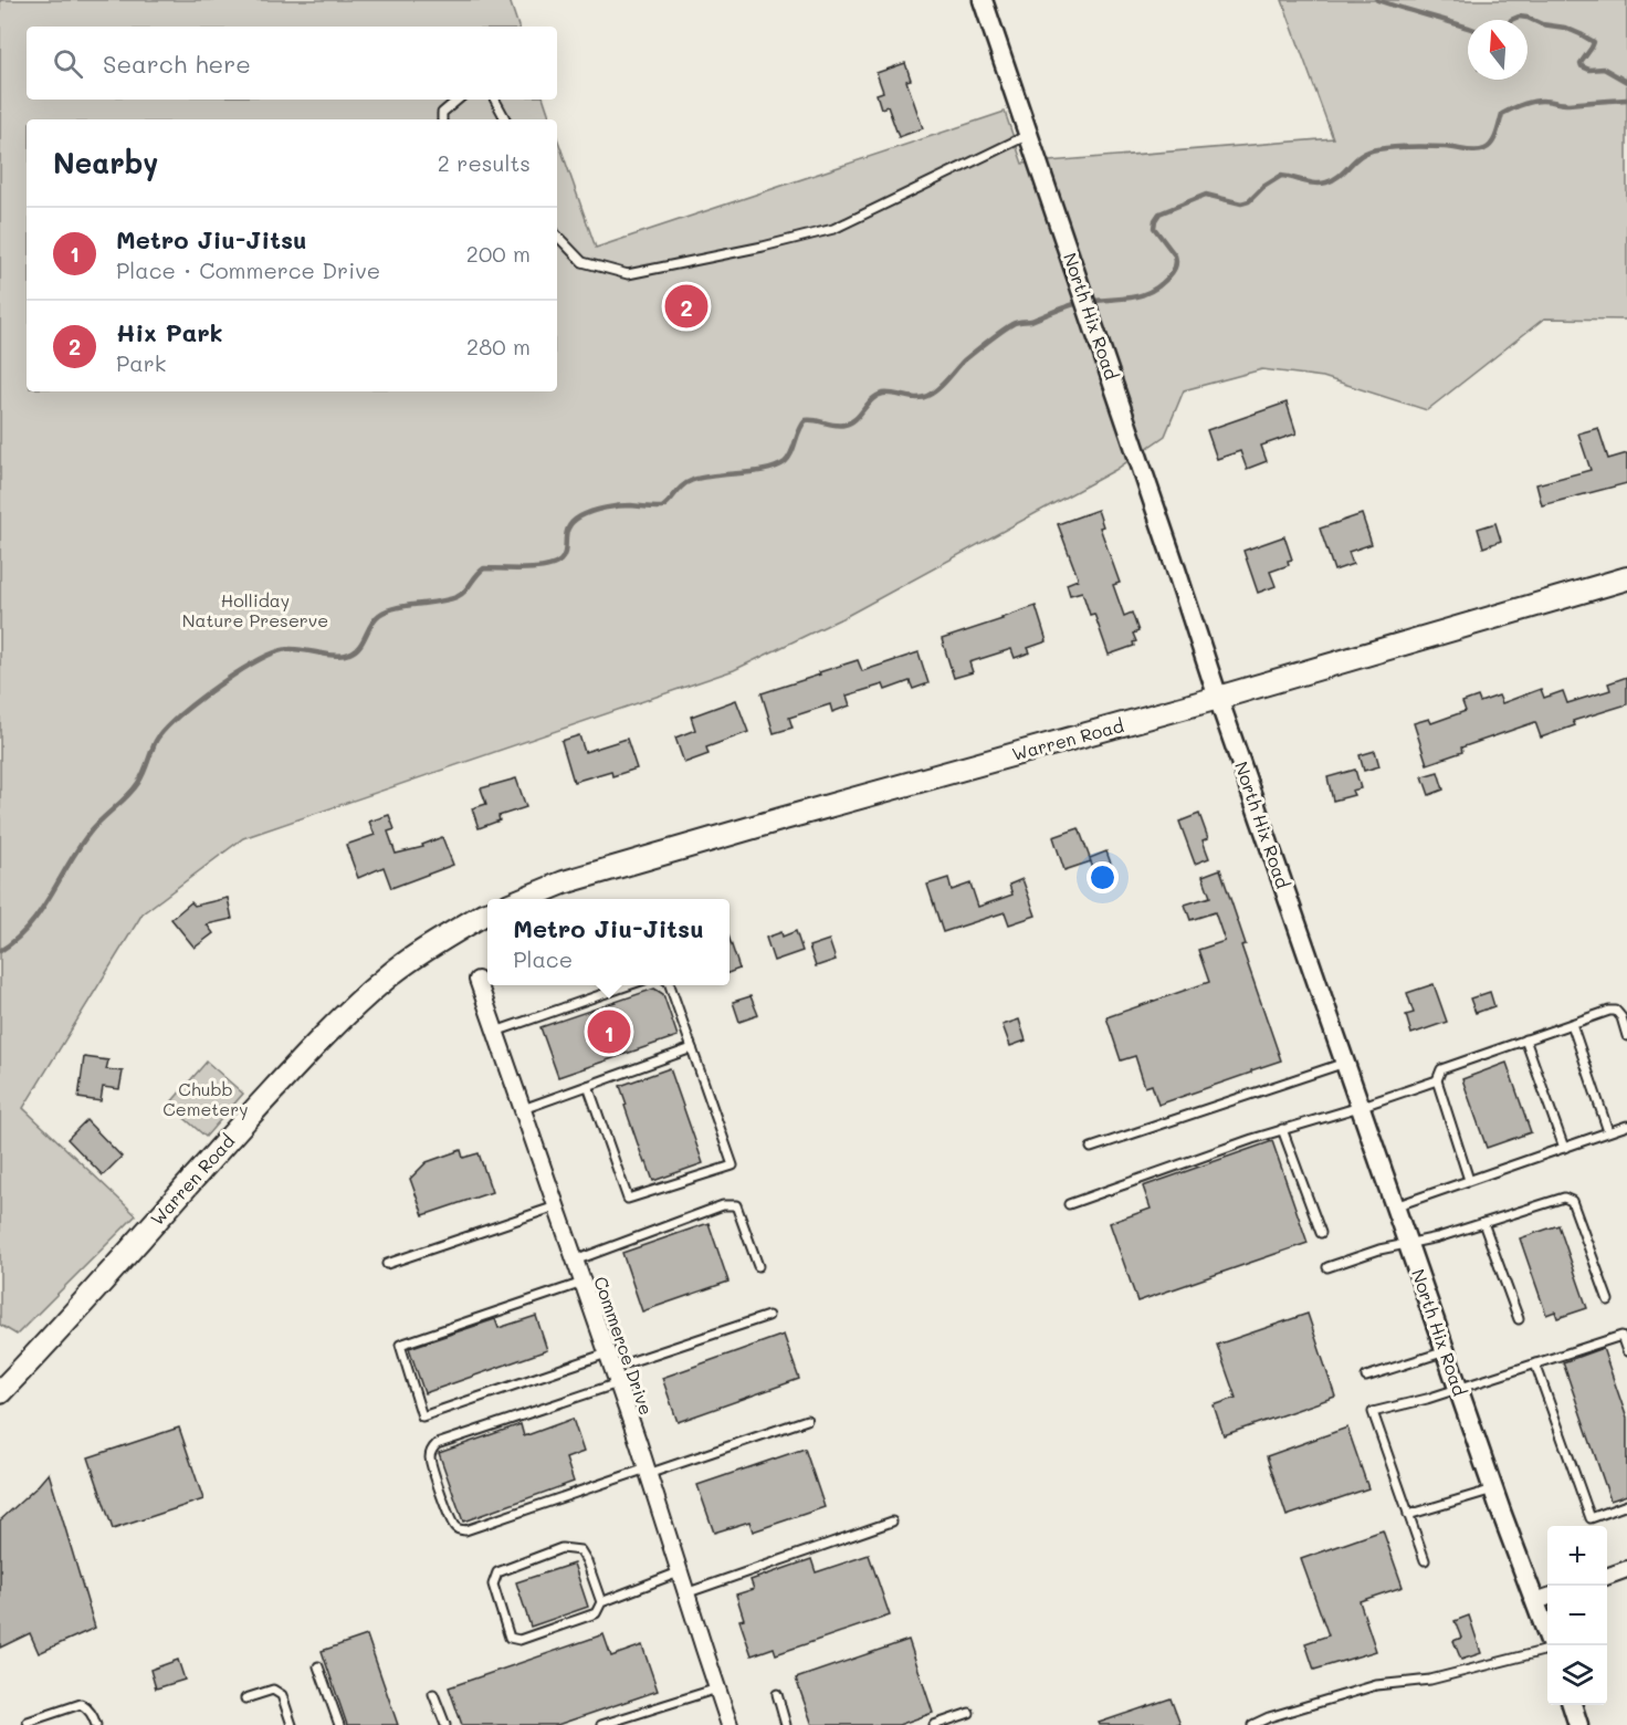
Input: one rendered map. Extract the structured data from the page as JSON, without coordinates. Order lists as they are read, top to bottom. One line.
{"streets":{"main road":["Warren Road"],"street":["North Hix Road","Commerce Drive"]},"crossings":[["North Hix Road","Warren Road"]],"parks":["Holliday Nature Preserve","Chubb Cemetery"],"north":"top","page":{"search":"Search here","heading":["Nearby","2 results"],"list":[{"mark":"1","name":"Metro Jiu-Jitsu","note":"Place · Commerce Drive","value":"200 m"},{"mark":"2","name":"Hix Park","note":"Park","value":"280 m"}],"pins":["2","1"],"popup":["Metro Jiu-Jitsu","Place"],"map_buttons":["+","−"]}}
